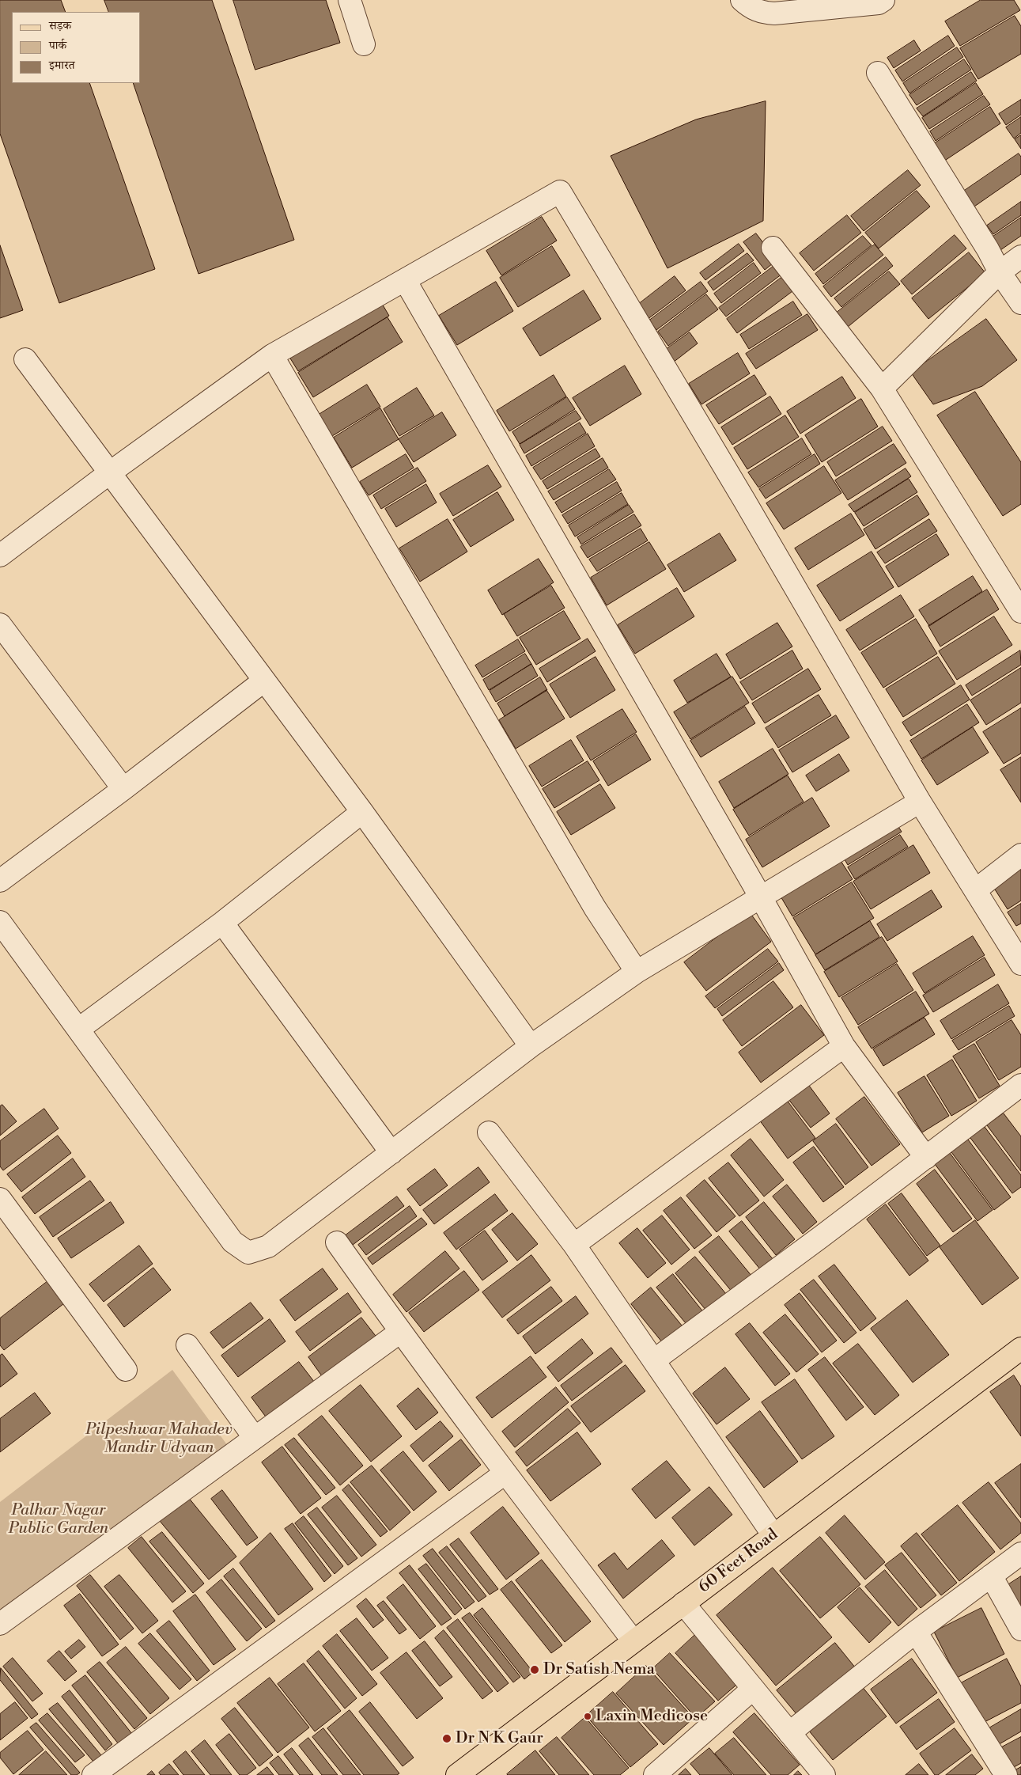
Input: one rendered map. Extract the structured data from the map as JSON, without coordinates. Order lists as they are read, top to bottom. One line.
{"streets":{"main road":["60 Feet Road"]},"parks":["Pilpeshwar Mahadev Mandir Udyaan","Palhar Nagar Public Garden"],"places":["Dr Satish Nema","Laxin Medicose","Dr N K Gaur"],"legend":["सड़क","पार्क","इमारत"]}
